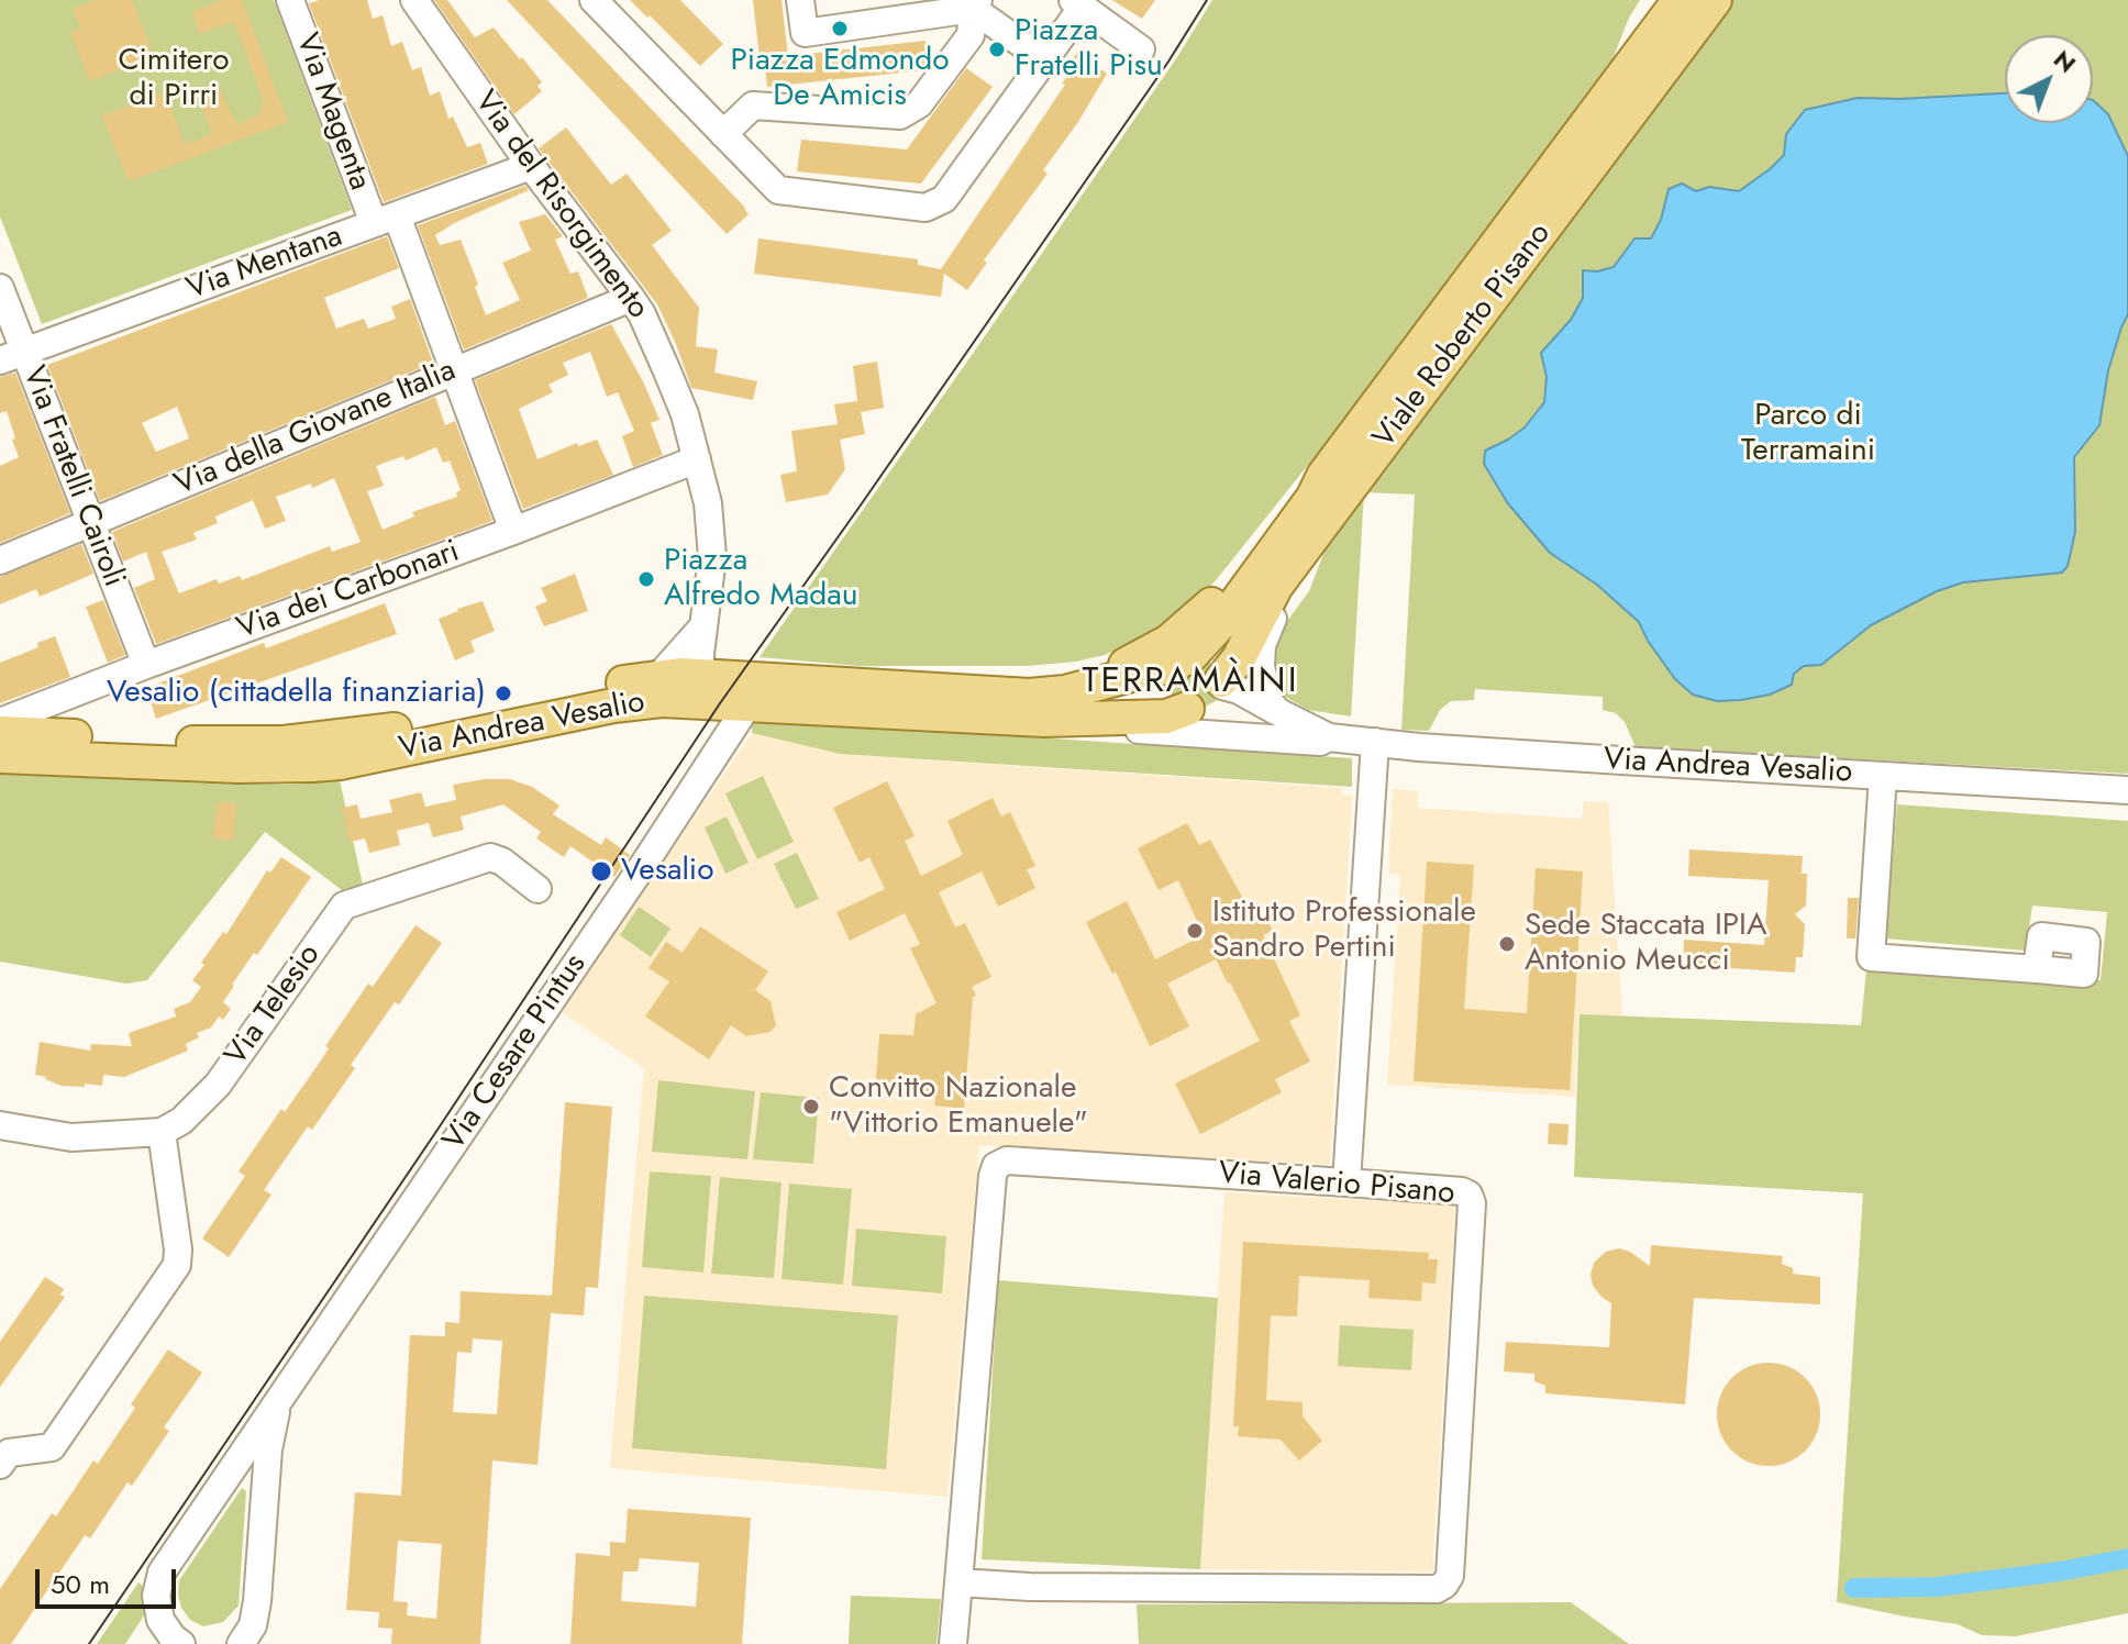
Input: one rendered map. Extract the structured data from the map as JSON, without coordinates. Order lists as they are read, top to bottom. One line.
{"streets":{"main road":["Viale Roberto Pisano","Via Andrea Vesalio"],"street":["Via Magenta","Via del Risorgimento","Via Mentana","Via della Giovane Italia","Via Fratelli Cairoli","Via dei Carbonari","Via Telesio","Via Cesare Pintus","Via Valerio Pisano"]},"crossings":[["Via Magenta","Via Mentana"],["Via Magenta","Via della Giovane Italia"],["Via Magenta","Via dei Carbonari"],["Via del Risorgimento","Via Mentana"],["Via del Risorgimento","Via della Giovane Italia"],["Via del Risorgimento","Via dei Carbonari"],["Via del Risorgimento","Via Andrea Vesalio"],["Via Mentana","Via Fratelli Cairoli"],["Viale Roberto Pisano","Via Andrea Vesalio"],["Via della Giovane Italia","Via Fratelli Cairoli"],["Via Fratelli Cairoli","Via dei Carbonari"],["Via Andrea Vesalio","Via Cesare Pintus"]],"districts":["TERRAMÀINI"],"parks":["Cimitero di Pirri","Parco di Terramaini"],"places":["Piazza Edmondo De Amicis","Piazza Fratelli Pisu","Piazza Alfredo Madau","Vesalio (cittadella finanziaria)","Vesalio","Istituto Professionale Sandro Pertini","Sede Staccata IPIA Antonio Meucci","Convitto Nazionale \"Vittorio Emanuele\""],"scale_bar":"50 m","north":"top right"}
